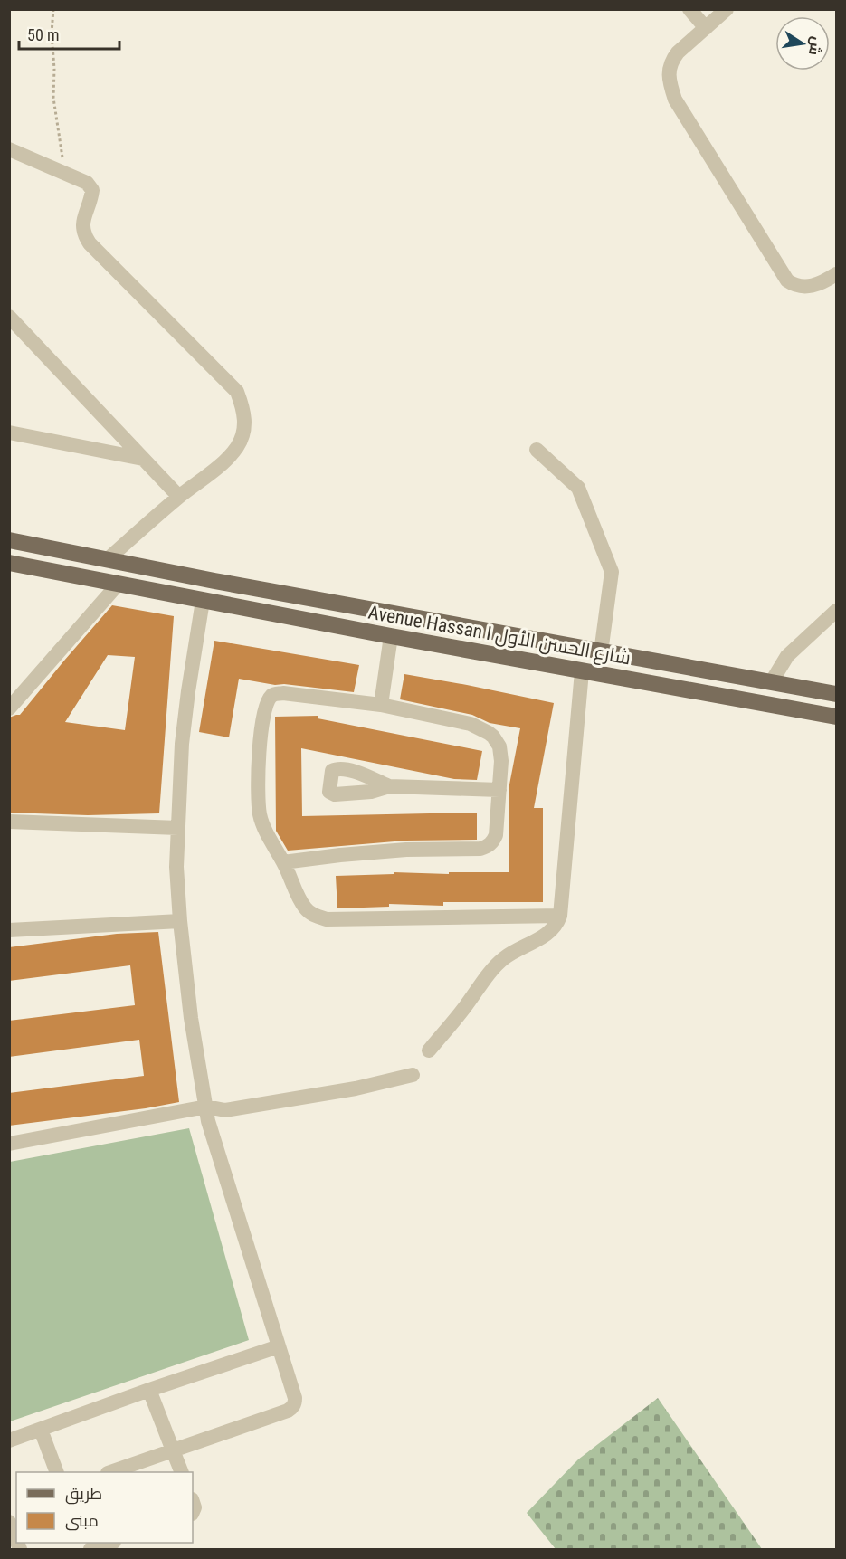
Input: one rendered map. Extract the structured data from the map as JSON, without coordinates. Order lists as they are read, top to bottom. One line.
{"streets":{"main road":["Avenue Hassan I شارع الحسن الأول"]},"legend":["طريق","مبنى"],"scale_bar":"50 m","north":"right"}
